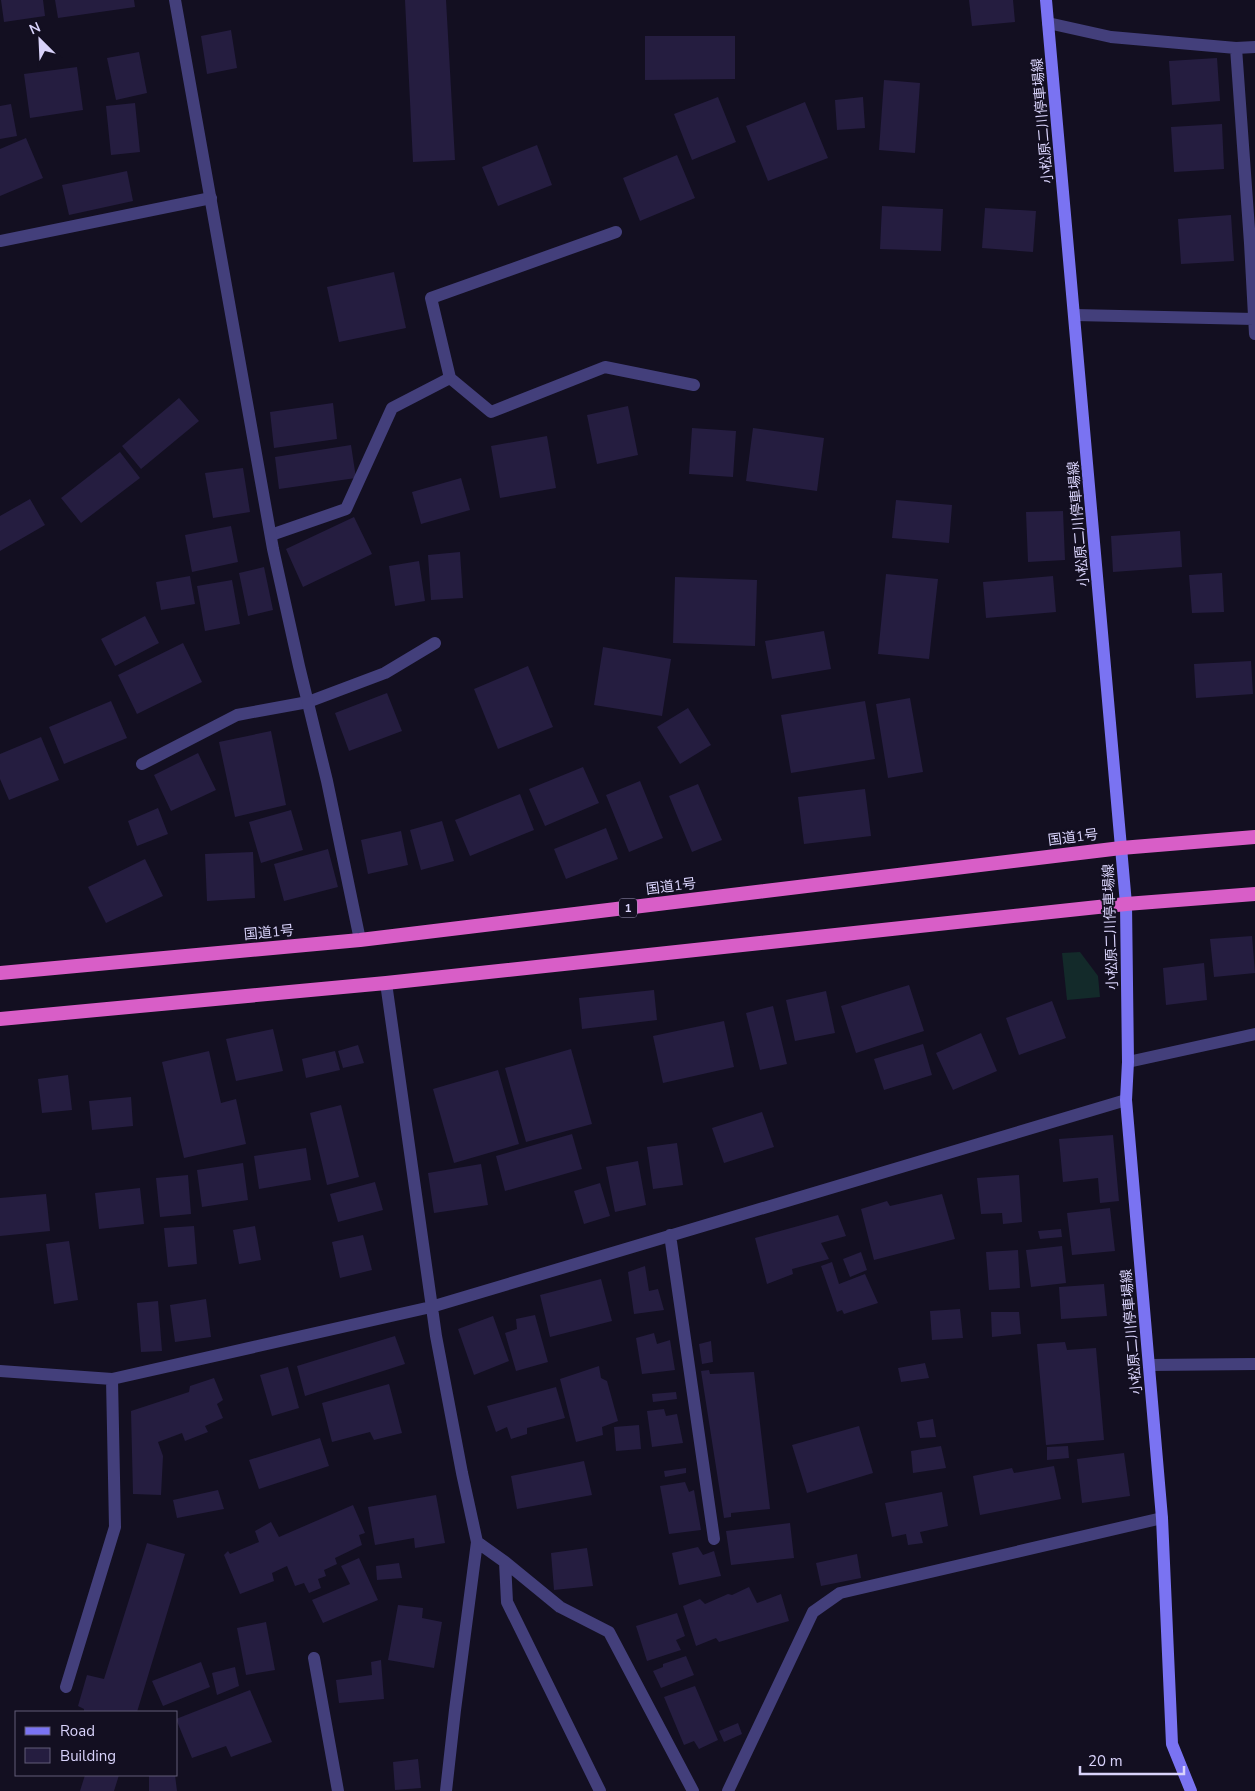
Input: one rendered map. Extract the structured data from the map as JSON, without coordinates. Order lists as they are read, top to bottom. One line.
{"streets":{"highway":["国道1号","1"],"main road":["小松原二川停車場線"]},"crossings":[["小松原二川停車場線","国道1号"]],"legend":["Road","Building"],"scale_bar":"20 m","north":"top left"}
